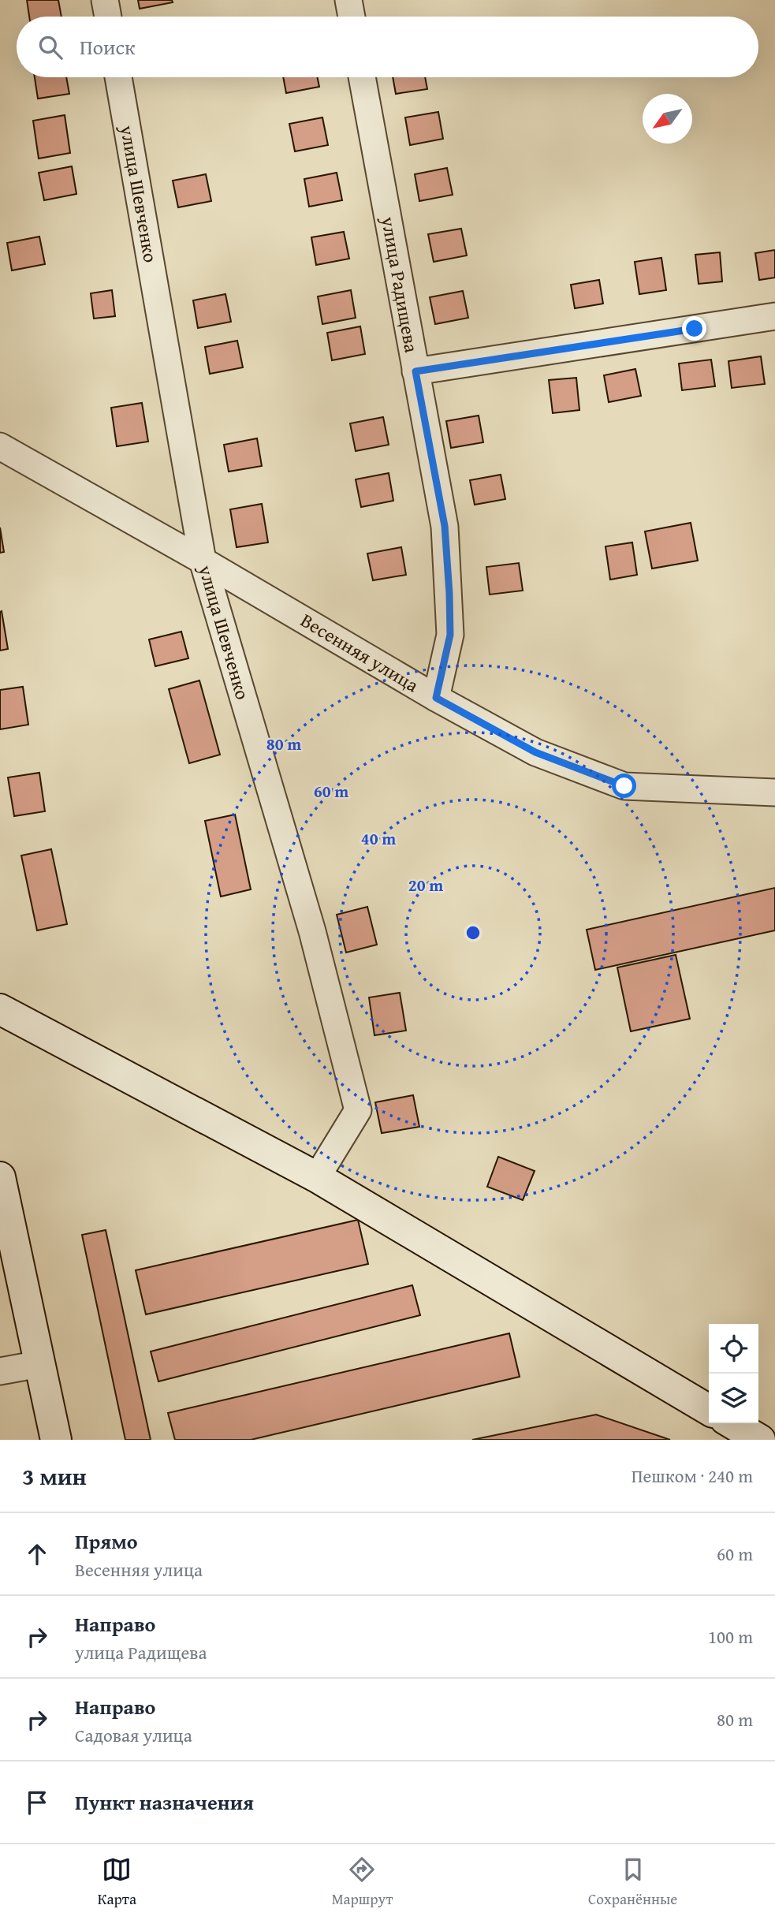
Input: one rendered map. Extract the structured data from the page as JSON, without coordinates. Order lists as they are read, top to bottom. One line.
{"streets":{"street":["улица Шевченко","улица Радищева","Весенняя улица"]},"crossings":[["улица Шевченко","Весенняя улица"],["улица Радищева","Весенняя улица"]],"north":"bottom left","page":{"search":"Поиск","heading":["3 мин","Пешком · 240 m"],"list":[["Прямо","Весенняя улица","60 m"],["Направо","улица Радищева","100 m"],["Направо","Садовая улица","80 m"],"Пункт назначения"],"nav":["Карта","Маршрут","Сохранённые"]},"rings":["80 m","60 m","40 m","20 m"]}
